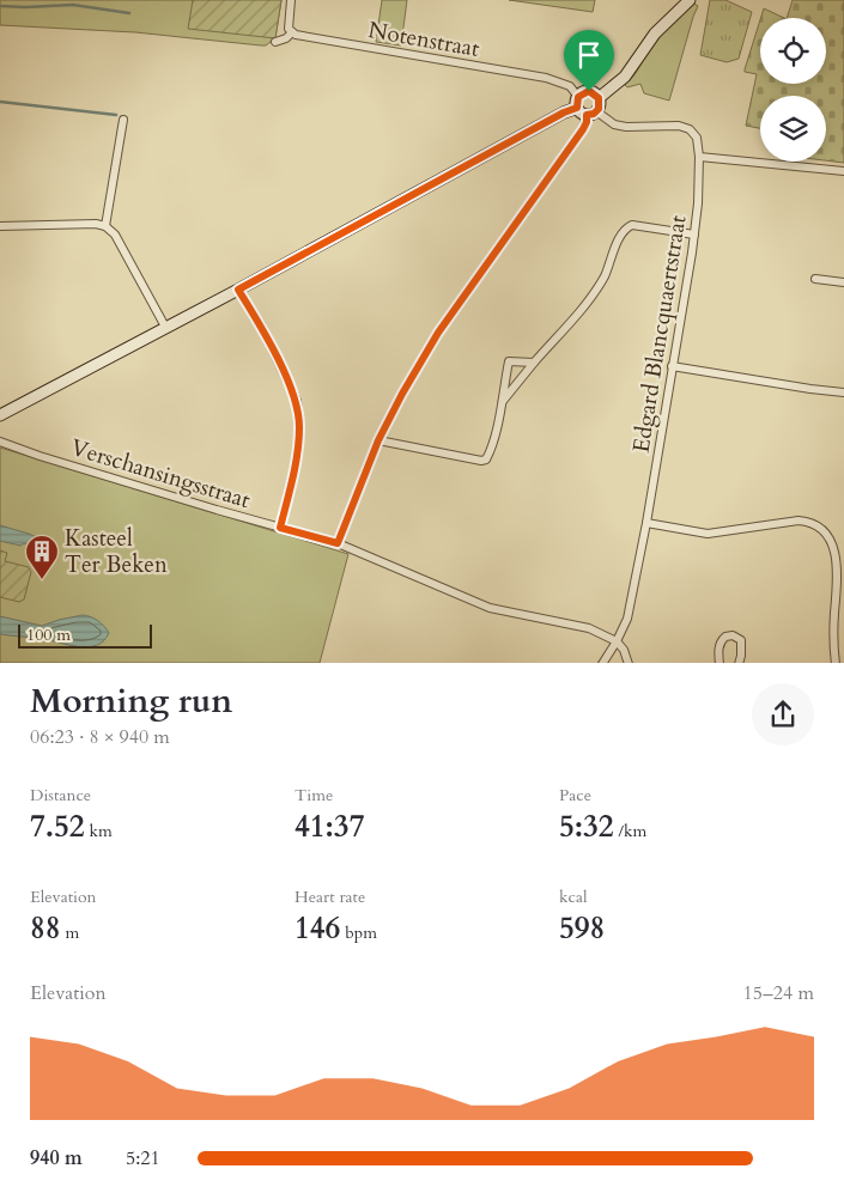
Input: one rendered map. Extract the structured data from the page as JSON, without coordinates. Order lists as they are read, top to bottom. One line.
{"streets":{"street":["Notenstraat","Edgard Blancquaertstraat","Verschansingsstraat"]},"crossings":[["Notenstraat","Edgard Blancquaertstraat"],["Edgard Blancquaertstraat","Verschansingsstraat"]],"places":{"building":["Kasteel Ter Beken"]},"scale_bar":"100 m","page":{"scale":"100 m","heading":["Morning run","06:23 · 8 × 940 m"],"stats":[["Distance","7.52 km"],["Time","41:37"],["Pace","5:32 /km"],["Elevation","88 m"],["Heart rate","146 bpm"],["kcal","598"]],"chart":["Elevation","15–24 m"],"list":[{"name":"940 m","note":"5:21"}]}}
